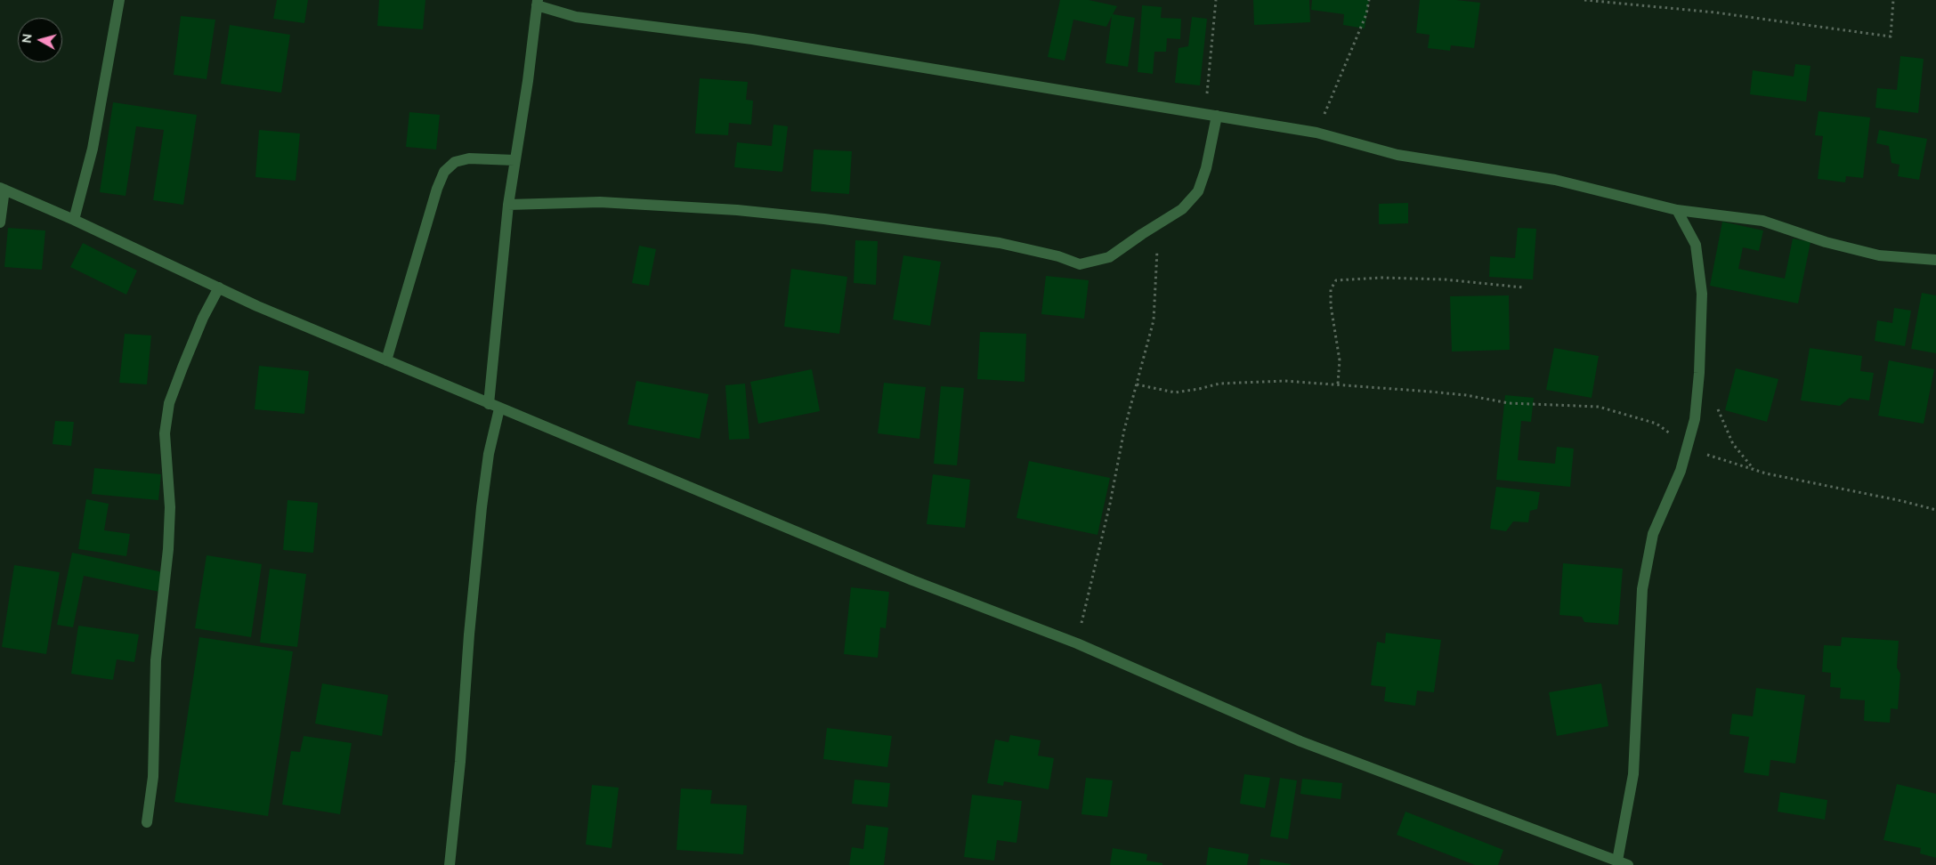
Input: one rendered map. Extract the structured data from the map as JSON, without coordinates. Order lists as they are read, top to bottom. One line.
{"north":"left"}
